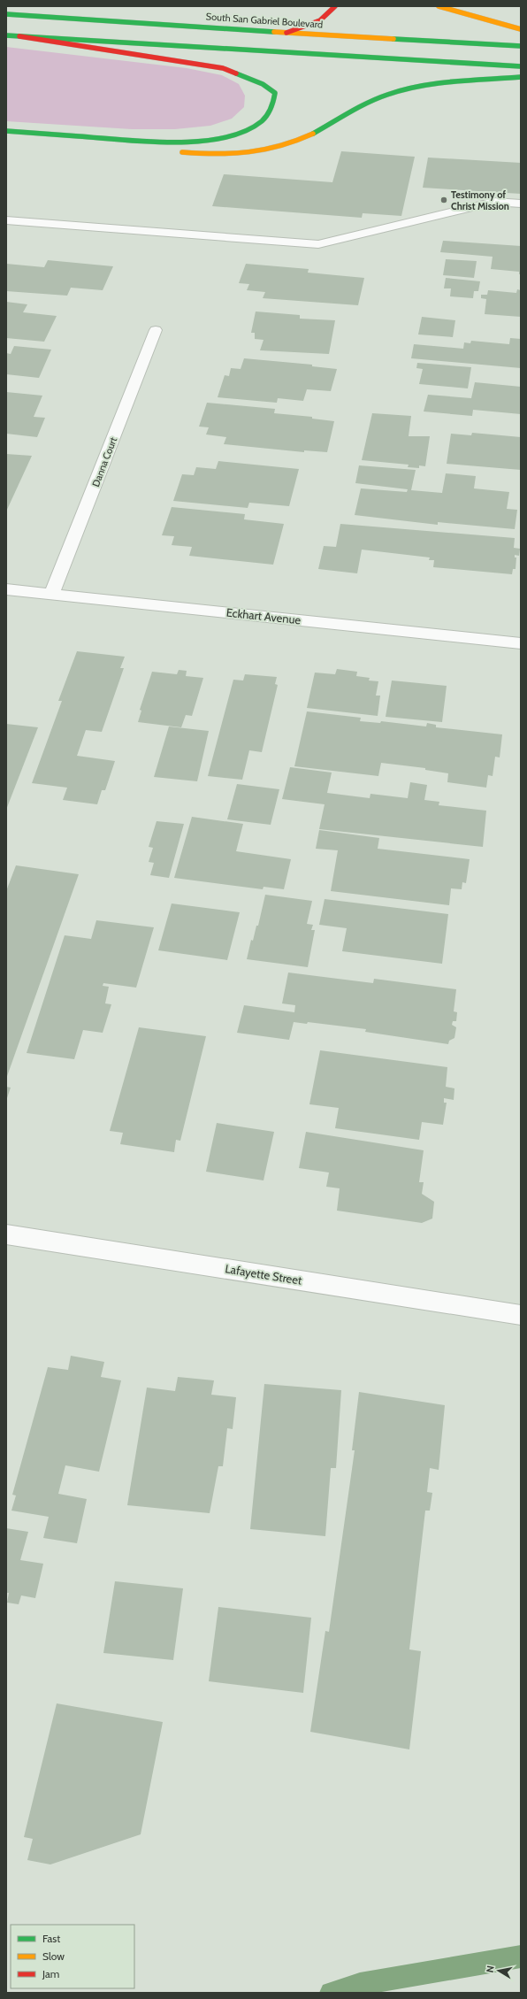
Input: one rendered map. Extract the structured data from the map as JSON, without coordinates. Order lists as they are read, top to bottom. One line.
{"streets":{"main road":["South San Gabriel Boulevard"],"street":["Danna Court","Eckhart Avenue","Lafayette Street"]},"crossings":[["Danna Court","Eckhart Avenue"]],"places":["Testimony of Christ Mission"],"legend":["Fast","Slow","Jam"],"north":"left"}
